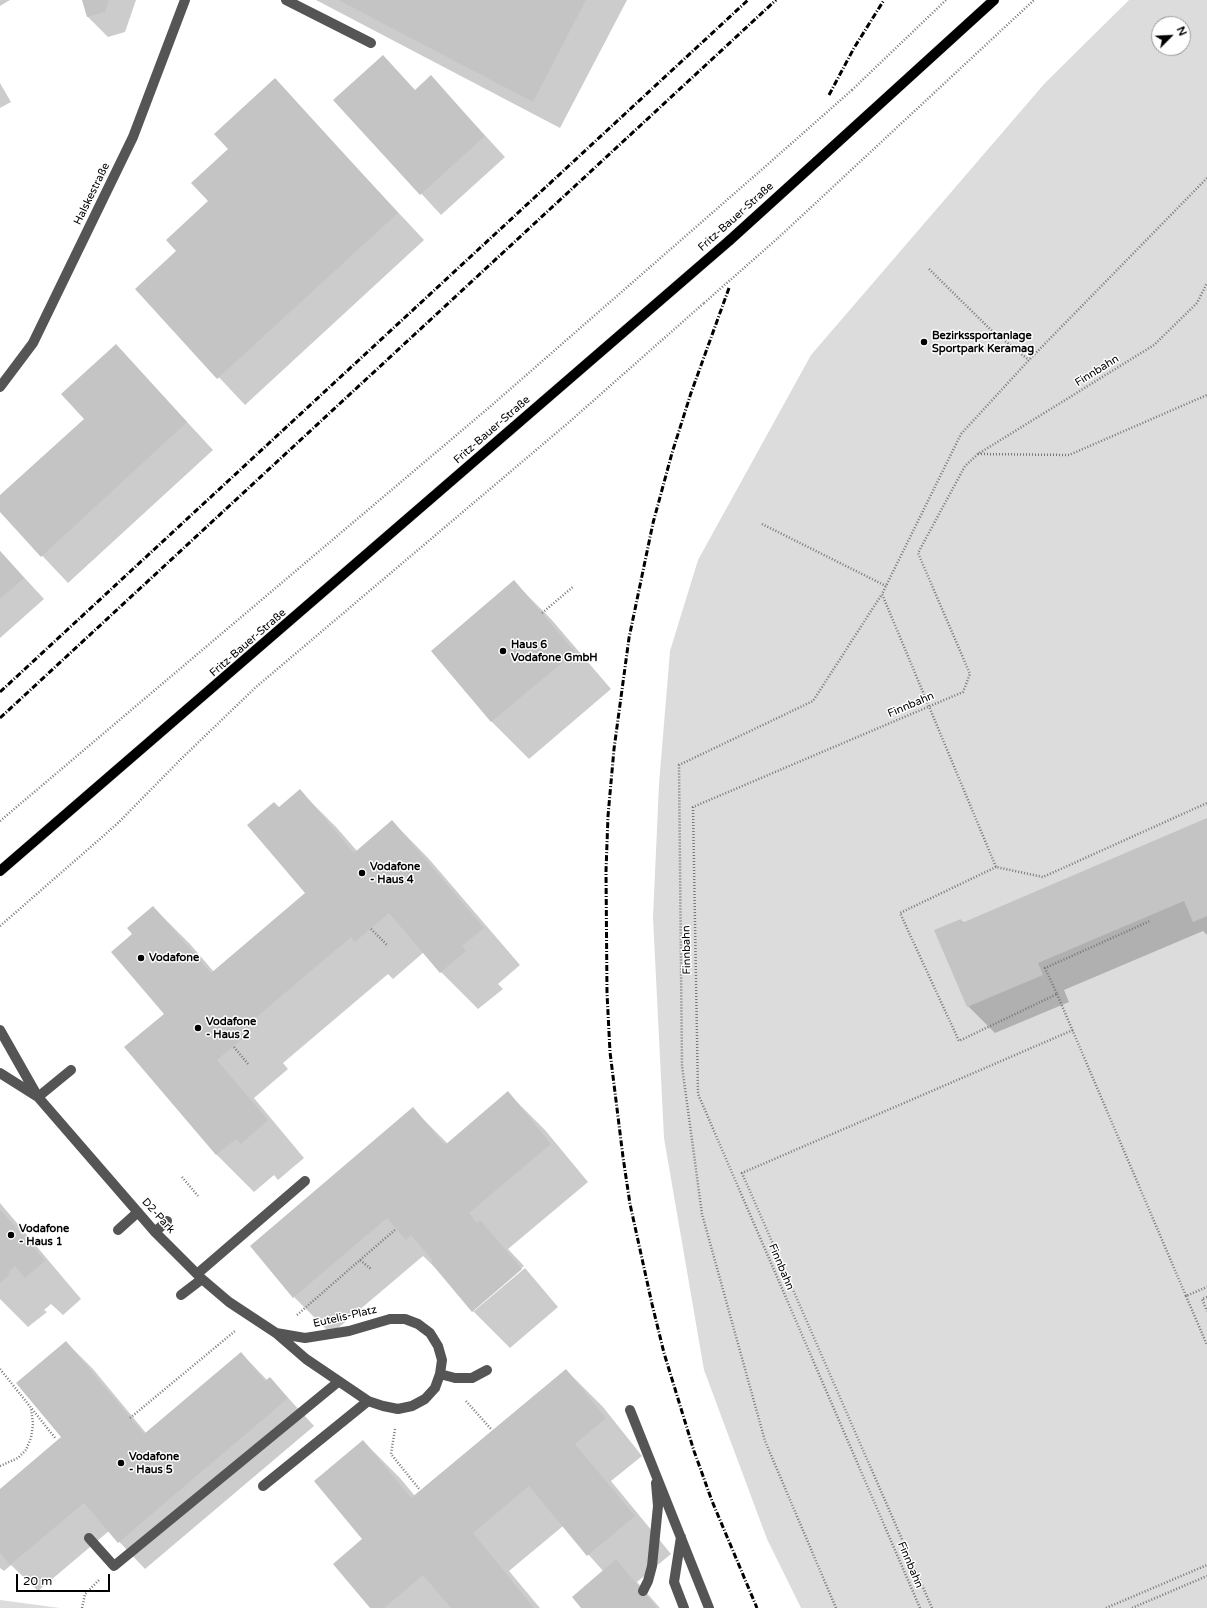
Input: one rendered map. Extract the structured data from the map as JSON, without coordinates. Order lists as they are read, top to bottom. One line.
{"streets":{"main road":["Fritz-Bauer-Straße"],"street":["Halskestraße","D2-Park","Eutelis-Platz"],"path":["Finnbahn"]},"crossings":[["D2-Park","Eutelis-Platz"]],"places":["Bezirkssportanlage Sportpark Keramag","Haus 6 Vodafone GmbH","Vodafone - Haus 4","Vodafone","Vodafone - Haus 2","Vodafone - Haus 1","Vodafone - Haus 5"],"scale_bar":"20 m","north":"top right"}
